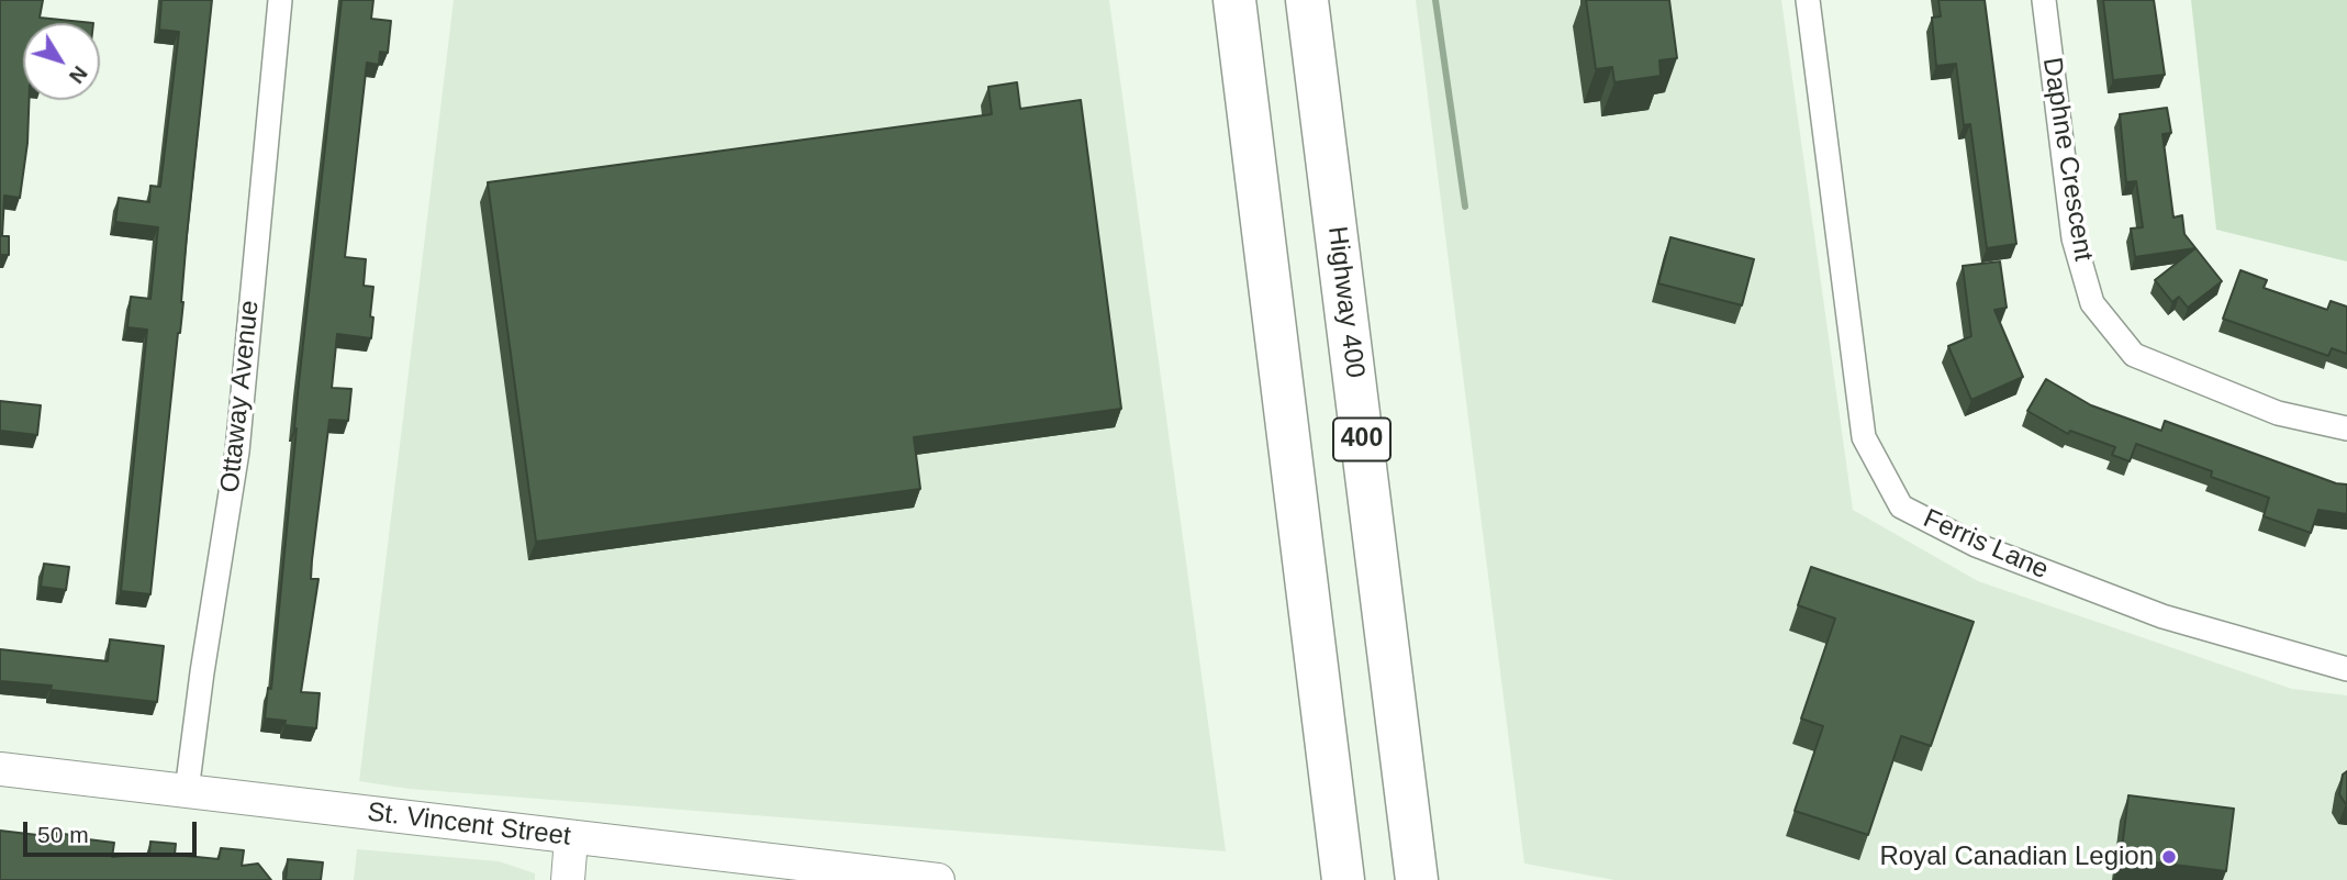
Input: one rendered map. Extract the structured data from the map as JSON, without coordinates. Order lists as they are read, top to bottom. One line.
{"streets":{"highway":["Highway 400","400"],"main road":["St. Vincent Street"],"street":["Daphne Crescent","Ottaway Avenue","Ferris Lane"]},"crossings":[["Ottaway Avenue","St. Vincent Street"]],"places":["Royal Canadian Legion"],"scale_bar":"50 m","north":"bottom right"}
